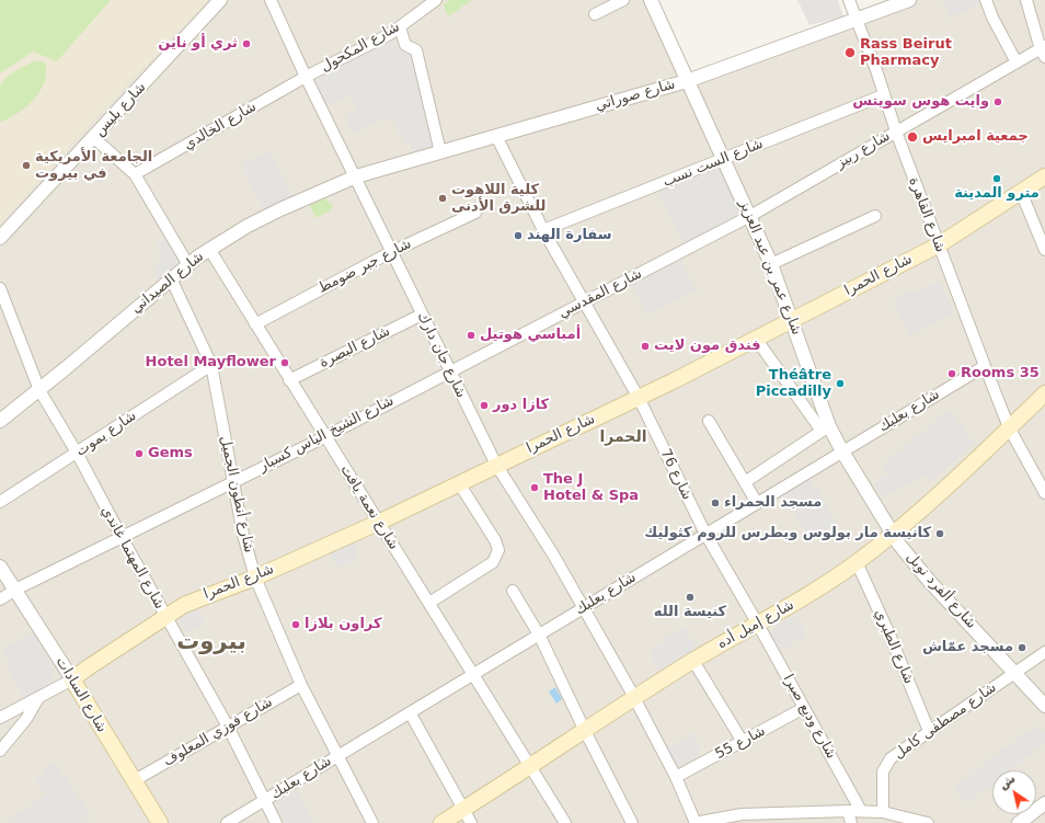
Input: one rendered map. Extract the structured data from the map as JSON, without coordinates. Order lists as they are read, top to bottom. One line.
{"streets":{"main road":["شارع الحمرا","شارع إميل أده","شارع السادات"],"street":["شارع المكحول","شارع صوراتي","شارع بليس","شارع الخالدي","شارع ربيز","شارع الست نسب","شارع القاهرة","شارع جبر ضومط","شارع عمر بن عبد العزيز","شارع الصيداني","شارع المقدسي","شارع البصرة","شارع جان دارك","شارع بعلبك","شارع يموت","شارع الشيخ الياس كسبار","شارع 76","شارع أنطون الجميل","شارع نعمة يافت","شارع المهتما غاندي","شارع ألفرد نوبل","شارع الطبري","شارع وديع صبرا","شارع مصطفى كامل","شارع فوزي المعلوف","شارع 55"]},"crossings":[["شارع المكحول","شارع الخالدي"],["شارع المكحول","شارع جان دارك"],["شارع صوراتي","شارع القاهرة"],["شارع صوراتي","شارع عمر بن عبد العزيز"],["شارع صوراتي","شارع الصيداني"],["شارع صوراتي","شارع جان دارك"],["شارع صوراتي","شارع 76"],["شارع الخالدي","شارع جان دارك"],["شارع ربيز","شارع القاهرة"],["شارع ربيز","شارع عمر بن عبد العزيز"],["شارع ربيز","شارع المقدسي"],["شارع الست نسب","شارع القاهرة"],["شارع الست نسب","شارع عمر بن عبد العزيز"],["شارع الست نسب","شارع 76"],["شارع القاهرة","شارع الحمرا"],["شارع القاهرة","شارع بعلبك"],["شارع القاهرة","شارع إميل أده"],["شارع جبر ضومط","شارع جان دارك"],["شارع جبر ضومط","شارع نعمة يافت"],["شارع عمر بن عبد العزيز","شارع الحمرا"],["شارع عمر بن عبد العزيز","شارع المقدسي"],["شارع عمر بن عبد العزيز","شارع بعلبك"],["شارع عمر بن عبد العزيز","شارع ألفرد نوبل"],["شارع عمر بن عبد العزيز","شارع إميل أده"],["شارع الحمرا","شارع جان دارك"],["شارع الحمرا","شارع 76"],["شارع الحمرا","شارع أنطون الجميل"],["شارع الحمرا","شارع نعمة يافت"],["شارع الحمرا","شارع المهتما غاندي"],["شارع الحمرا","شارع السادات"],["شارع الصيداني","شارع جان دارك"],["شارع الصيداني","شارع أنطون الجميل"],["شارع الصيداني","شارع نعمة يافت"],["شارع الصيداني","شارع المهتما غاندي"],["شارع المقدسي","شارع جان دارك"],["شارع المقدسي","شارع الشيخ الياس كسبار"],["شارع المقدسي","شارع 76"],["شارع البصرة","شارع جان دارك"],["شارع البصرة","شارع نعمة يافت"],["شارع جان دارك","شارع بعلبك"],["شارع جان دارك","شارع الشيخ الياس كسبار"],["شارع جان دارك","شارع إميل أده"],["شارع جان دارك","شارع 55"],["شارع بعلبك","شارع 76"],["شارع بعلبك","شارع أنطون الجميل"],["شارع بعلبك","شارع نعمة يافت"],["شارع بعلبك","شارع المهتما غاندي"],["شارع يموت","شارع أنطون الجميل"],["شارع يموت","شارع المهتما غاندي"],["شارع الشيخ الياس كسبار","شارع أنطون الجميل"],["شارع الشيخ الياس كسبار","شارع نعمة يافت"],["شارع الشيخ الياس كسبار","شارع المهتما غاندي"],["شارع الشيخ الياس كسبار","شارع السادات"],["شارع 76","شارع إميل أده"],["شارع 76","شارع وديع صبرا"],["شارع أنطون الجميل","شارع فوزي المعلوف"],["شارع نعمة يافت","شارع إميل أده"],["شارع المهتما غاندي","شارع فوزي المعلوف"],["شارع ألفرد نوبل","شارع إميل أده"],["شارع ألفرد نوبل","شارع مصطفى كامل"],["شارع إميل أده","شارع الطبري"],["شارع إميل أده","شارع وديع صبرا"],["شارع الطبري","شارع مصطفى كامل"],["شارع السادات","شارع فوزي المعلوف"],["شارع وديع صبرا","شارع 55"]],"districts":["الحمرا","بيروت"],"places":["ثري أو ناين","Rass Beirut Pharmacy","وايت هوس سويتس","جمعية امبرايس","الجامعة الأمريكية في بيروت","مترو المدينة","كلية اللاهوت للشرق الأدنى","سفارة الهند","أمباسي هوتيل","فندق مون لايت","Hotel Mayflower","Rooms 35","Théâtre Piccadilly","كازا دور","Gems","The J Hotel & Spa","مسجد الحمراء","كانيسة مار بولوس وبطرس للروم كثوليك","كنيسة الله","كراون بلازا","مسجد عمّاش"],"north":"top left"}
